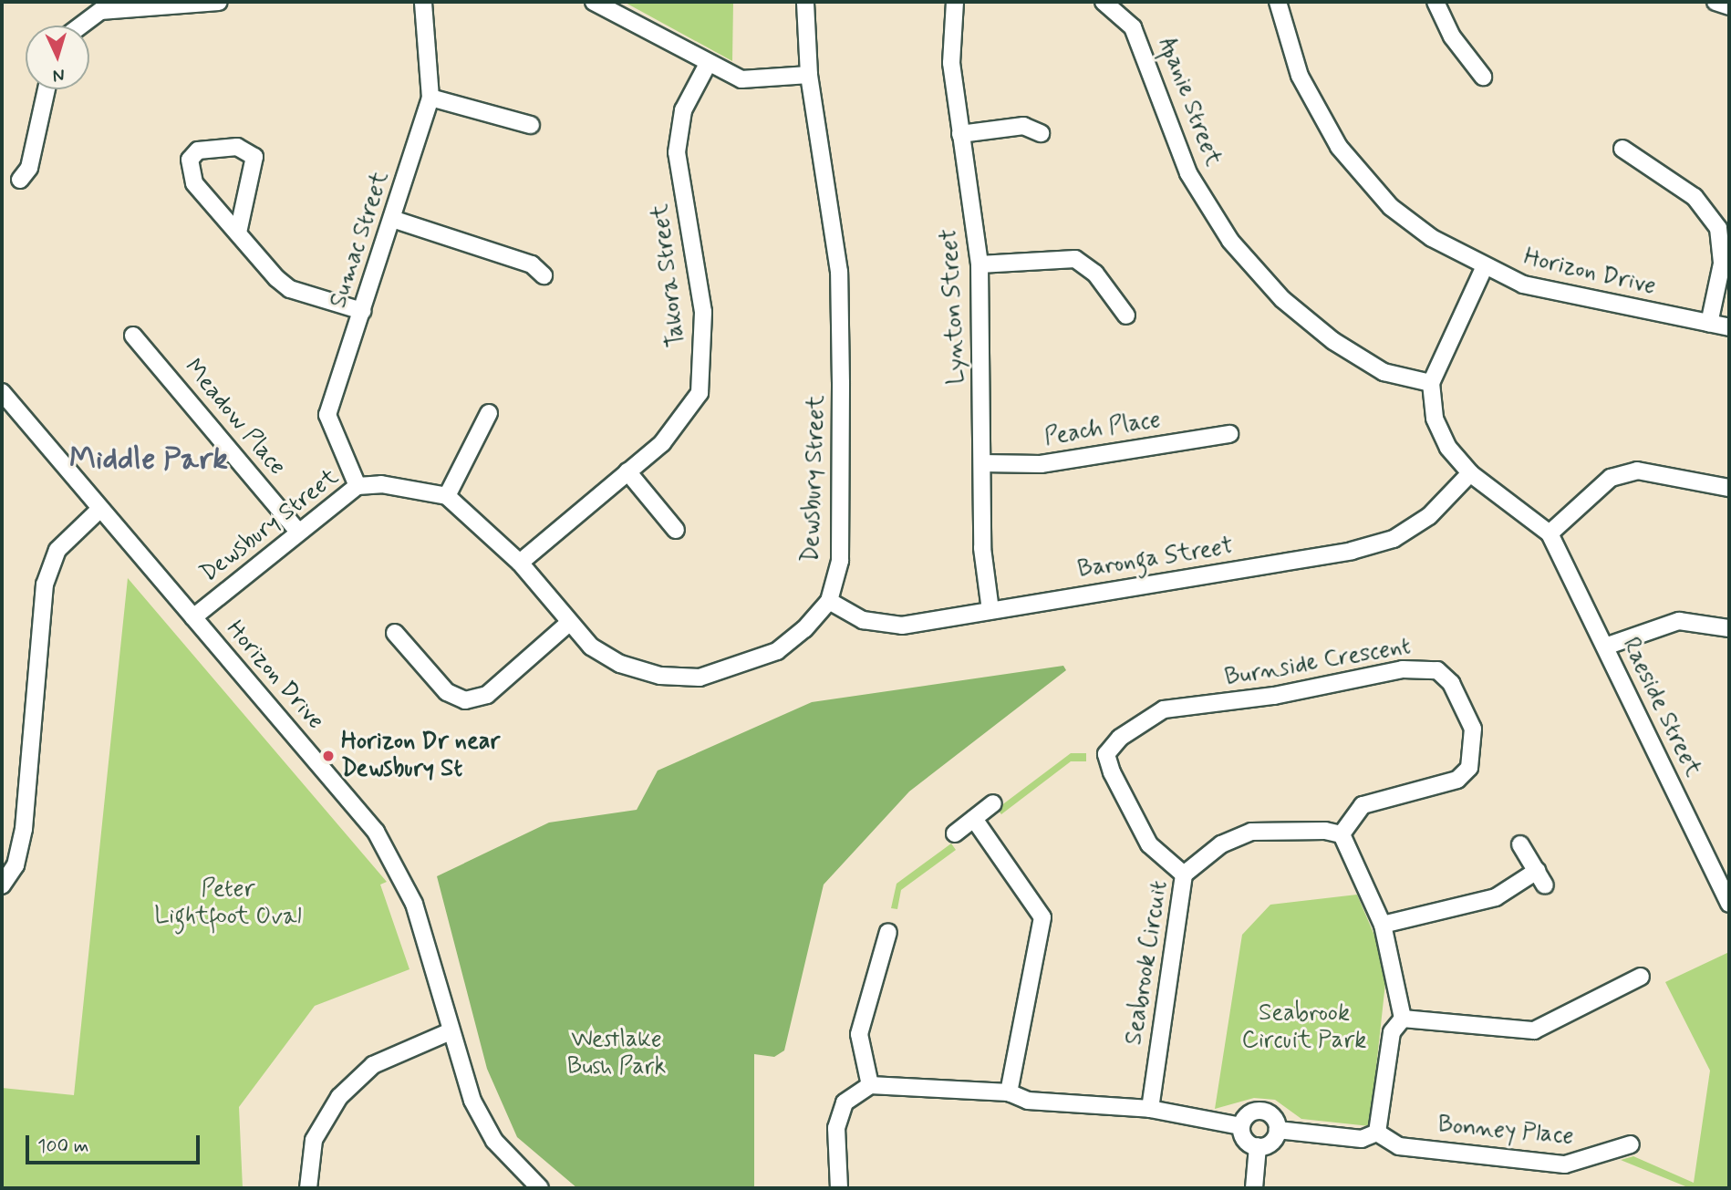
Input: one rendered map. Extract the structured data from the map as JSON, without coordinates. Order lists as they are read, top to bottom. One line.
{"streets":{"street":["Apanie Street","Sumac Street","Horizon Drive","Takora Street","Lynton Street","Meadow Place","Peach Place","Dewsbury Street","Baronga Street","Burnside Crescent","Raeside Street","Seabrook Circuit","Bonney Place"]},"crossings":[["Apanie Street","Raeside Street"],["Sumac Street","Dewsbury Street"],["Horizon Drive","Dewsbury Street"],["Takora Street","Dewsbury Street"],["Lynton Street","Peach Place"],["Lynton Street","Baronga Street"],["Meadow Place","Dewsbury Street"],["Dewsbury Street","Baronga Street"],["Baronga Street","Raeside Street"],["Burnside Crescent","Seabrook Circuit"]],"districts":["Middle Park"],"parks":["Peter Lightfoot Oval","Seabrook Circuit Park","Westlake Bush Park"],"places":["Horizon Dr near Dewsbury St"],"scale_bar":"100 m","north":"bottom"}
